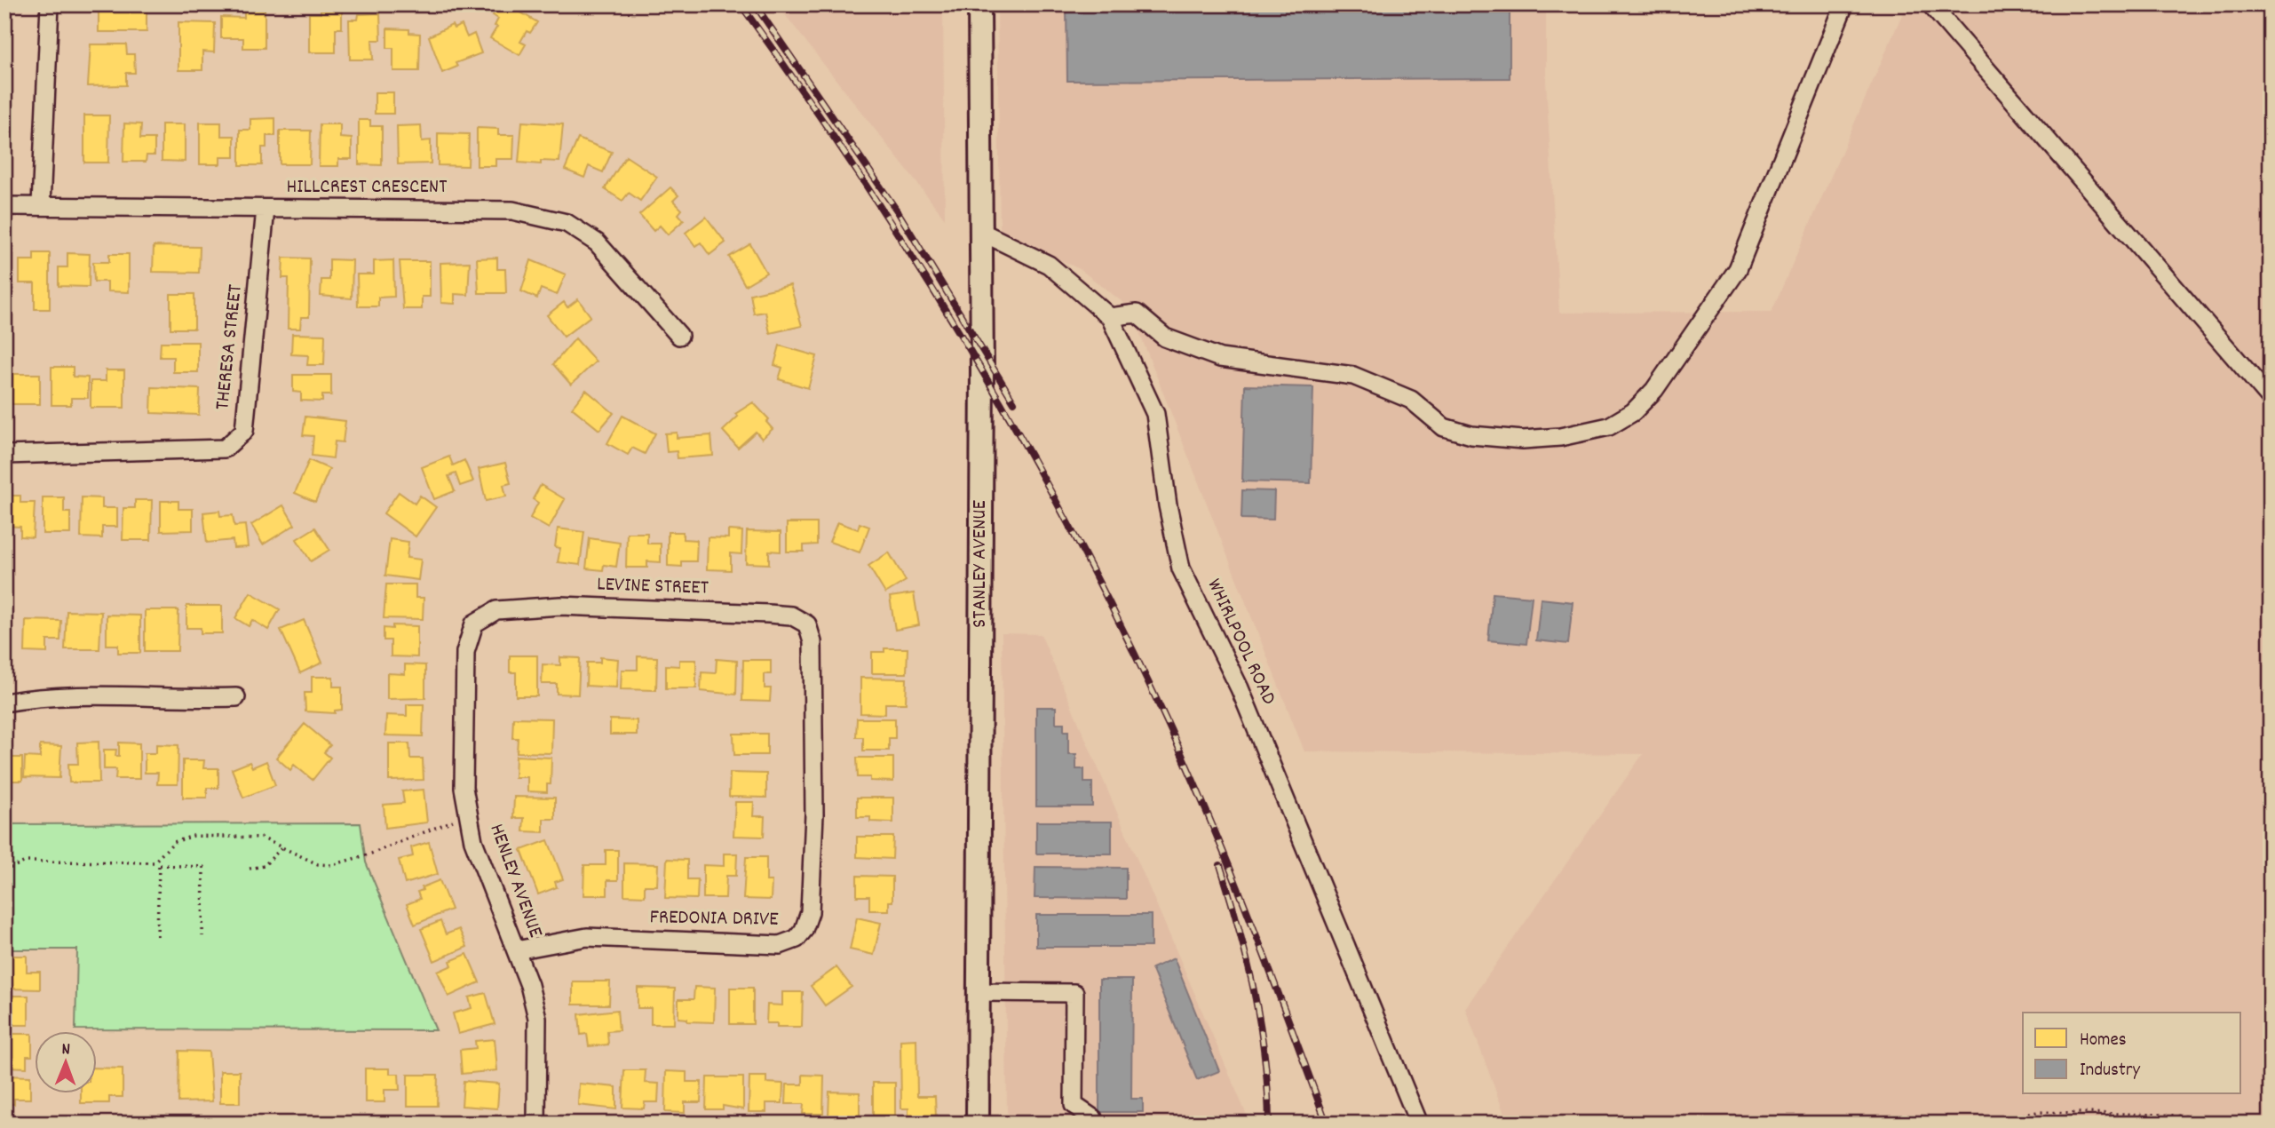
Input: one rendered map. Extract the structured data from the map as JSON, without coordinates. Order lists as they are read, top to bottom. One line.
{"streets":{"main road":["STANLEY AVENUE"],"street":["HILLCREST CRESCENT","THERESA STREET","LEVINE STREET","WHIRLPOOL ROAD","HENLEY AVENUE","FREDONIA DRIVE"]},"crossings":[["HILLCREST CRESCENT","THERESA STREET"],["STANLEY AVENUE","WHIRLPOOL ROAD"],["LEVINE STREET","HENLEY AVENUE"],["LEVINE STREET","FREDONIA DRIVE"],["HENLEY AVENUE","FREDONIA DRIVE"]],"legend":["Homes","Industry"],"north":"top"}
